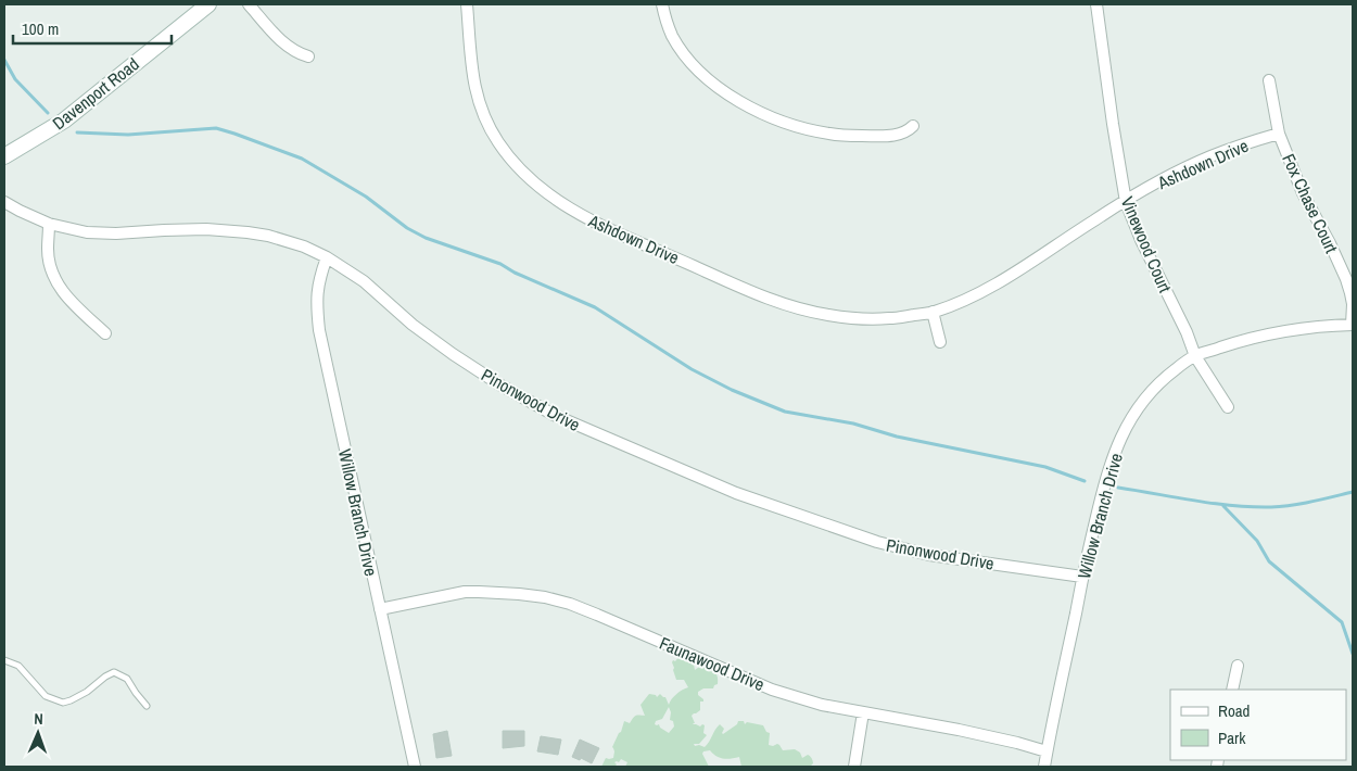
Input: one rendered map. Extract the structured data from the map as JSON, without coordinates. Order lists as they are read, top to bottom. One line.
{"streets":{"street":["Davenport Road","Ashdown Drive","Fox Chase Court","Vinewood Court","Pinonwood Drive","Willow Branch Drive","Faunawood Drive"]},"crossings":[["Ashdown Drive","Fox Chase Court"],["Ashdown Drive","Vinewood Court"],["Fox Chase Court","Willow Branch Drive"],["Vinewood Court","Willow Branch Drive"],["Pinonwood Drive","Willow Branch Drive"],["Willow Branch Drive","Faunawood Drive"]],"legend":["Road","Park"],"scale_bar":"100 m","north":"top"}
